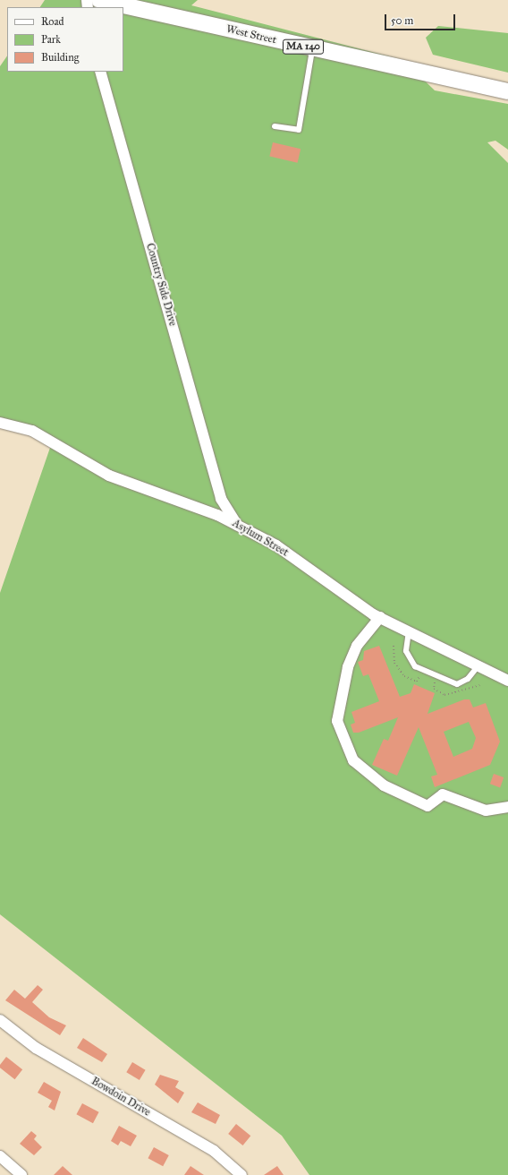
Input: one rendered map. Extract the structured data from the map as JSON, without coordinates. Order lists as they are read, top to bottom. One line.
{"streets":{"main road":["West Street","MA 140"],"street":["Country Side Drive","Asylum Street","Bowdoin Drive"]},"crossings":[["Country Side Drive","Asylum Street"]],"legend":["Road","Park","Building"],"scale_bar":"50 m"}
